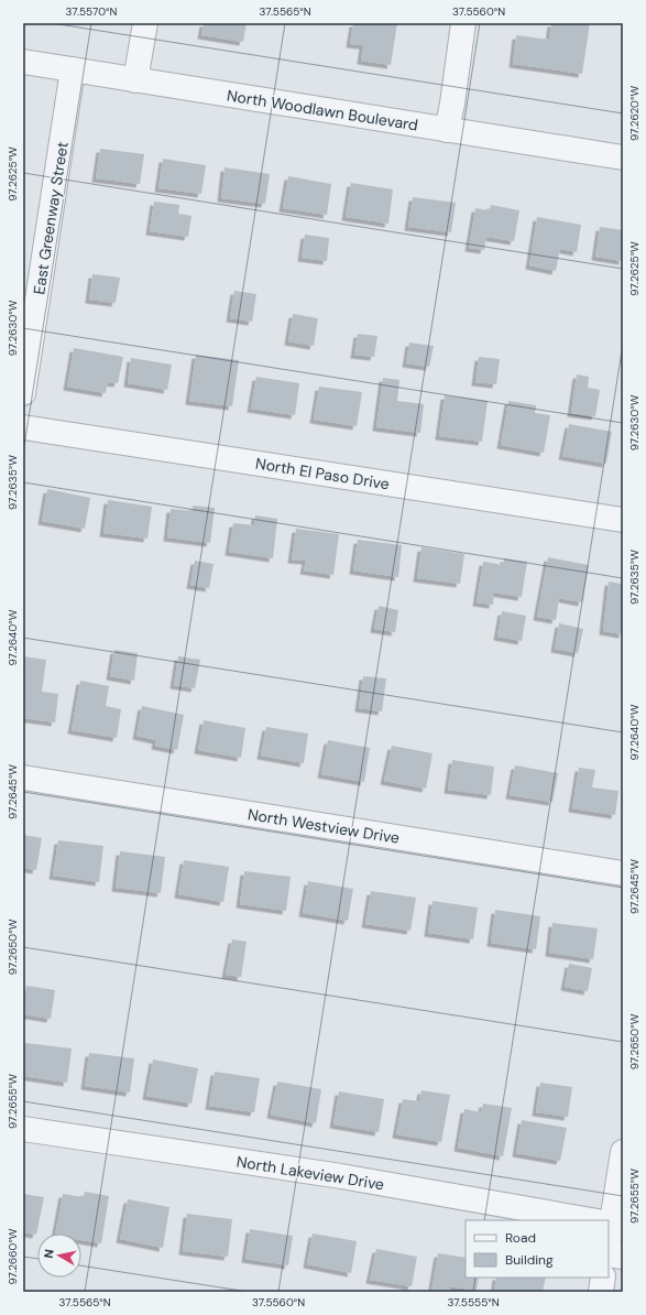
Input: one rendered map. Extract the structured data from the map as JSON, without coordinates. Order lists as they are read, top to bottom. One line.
{"streets":{"street":["North Woodlawn Boulevard","East Greenway Street","North El Paso Drive","North Westview Drive","North Lakeview Drive"]},"crossings":[["North Woodlawn Boulevard","East Greenway Street"]],"legend":["Road","Building"],"north":"left","coordinates":["37.5570°N","37.5565°N","37.5560°N","97.2620°W","97.2625°W","97.2630°W","97.2635°W","97.2640°W","97.2645°W","97.2650°W","97.2655°W","97.2660°W","37.5555°N"]}
